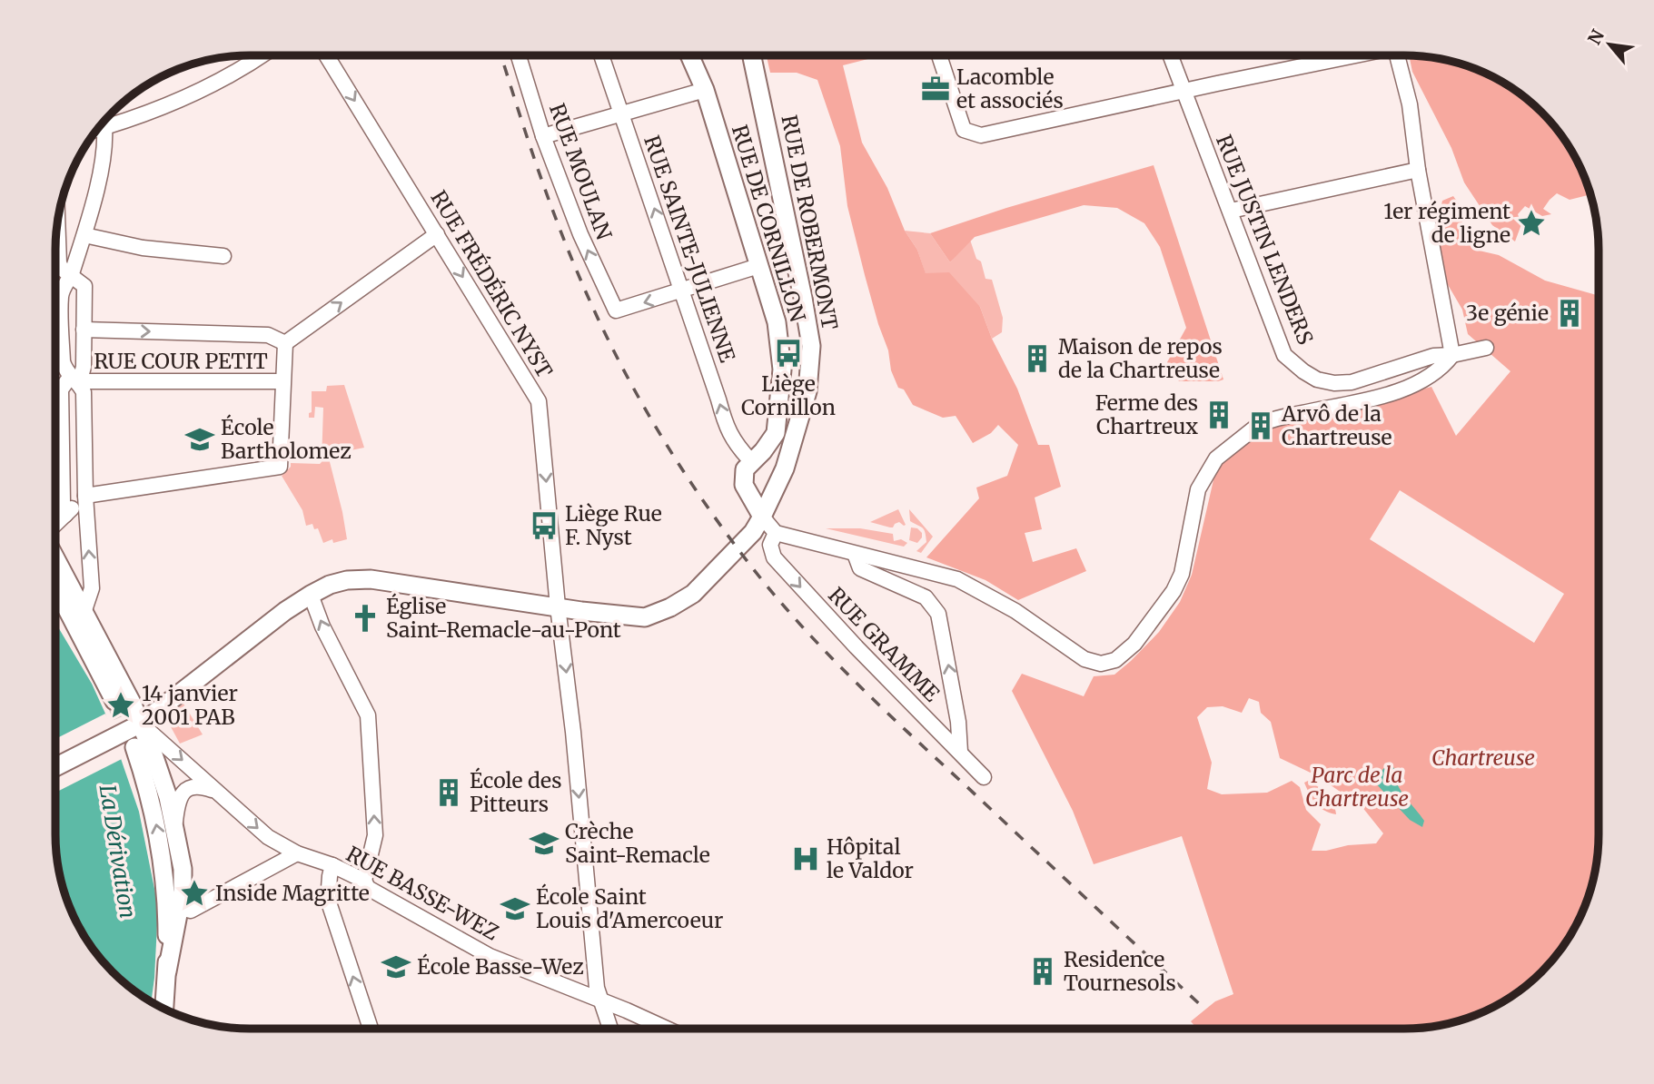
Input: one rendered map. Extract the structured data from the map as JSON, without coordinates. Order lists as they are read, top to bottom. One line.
{"streets":{"main road":["RUE DE ROBERMONT","RUE DE CORNILLON"],"street":["RUE MOULAN","RUE JUSTIN LENDERS","RUE SAINTE-JULIENNE","RUE FRÉDÉRIC NYST","RUE COUR PETIT","RUE GRAMME","RUE BASSE-WEZ"]},"crossings":[["RUE MOULAN","RUE SAINTE-JULIENNE"],["RUE DE ROBERMONT","RUE FRÉDÉRIC NYST"],["RUE DE ROBERMONT","RUE BASSE-WEZ"],["RUE DE CORNILLON","RUE SAINTE-JULIENNE"],["RUE FRÉDÉRIC NYST","RUE BASSE-WEZ"]],"one_way":["RUE MOULAN","RUE SAINTE-JULIENNE","RUE FRÉDÉRIC NYST","RUE GRAMME"],"water":["La Dérivation"],"parks":["Chartreuse","Parc de la Chartreuse"],"places":{"office":["Lacomble et associés"],"place":["1er régiment de ligne","14 janvier 2001 PAB","Inside Magritte"],"building":["3e génie","Maison de repos de la Chartreuse","Ferme des Chartreux","Arvô de la Chartreuse","École des Pitteurs","Residence Tournesols"],"bus stop":["Liège Cornillon","Liège Rue F. Nyst"],"school or university":["École Bartholomez","Crèche Saint-Remacle","École Saint Louis d'Amercoeur","École Basse-Wez"],"church":["Église Saint-Remacle-au-Pont"],"hospital":["Hôpital le Valdor"]},"north":"top left"}
